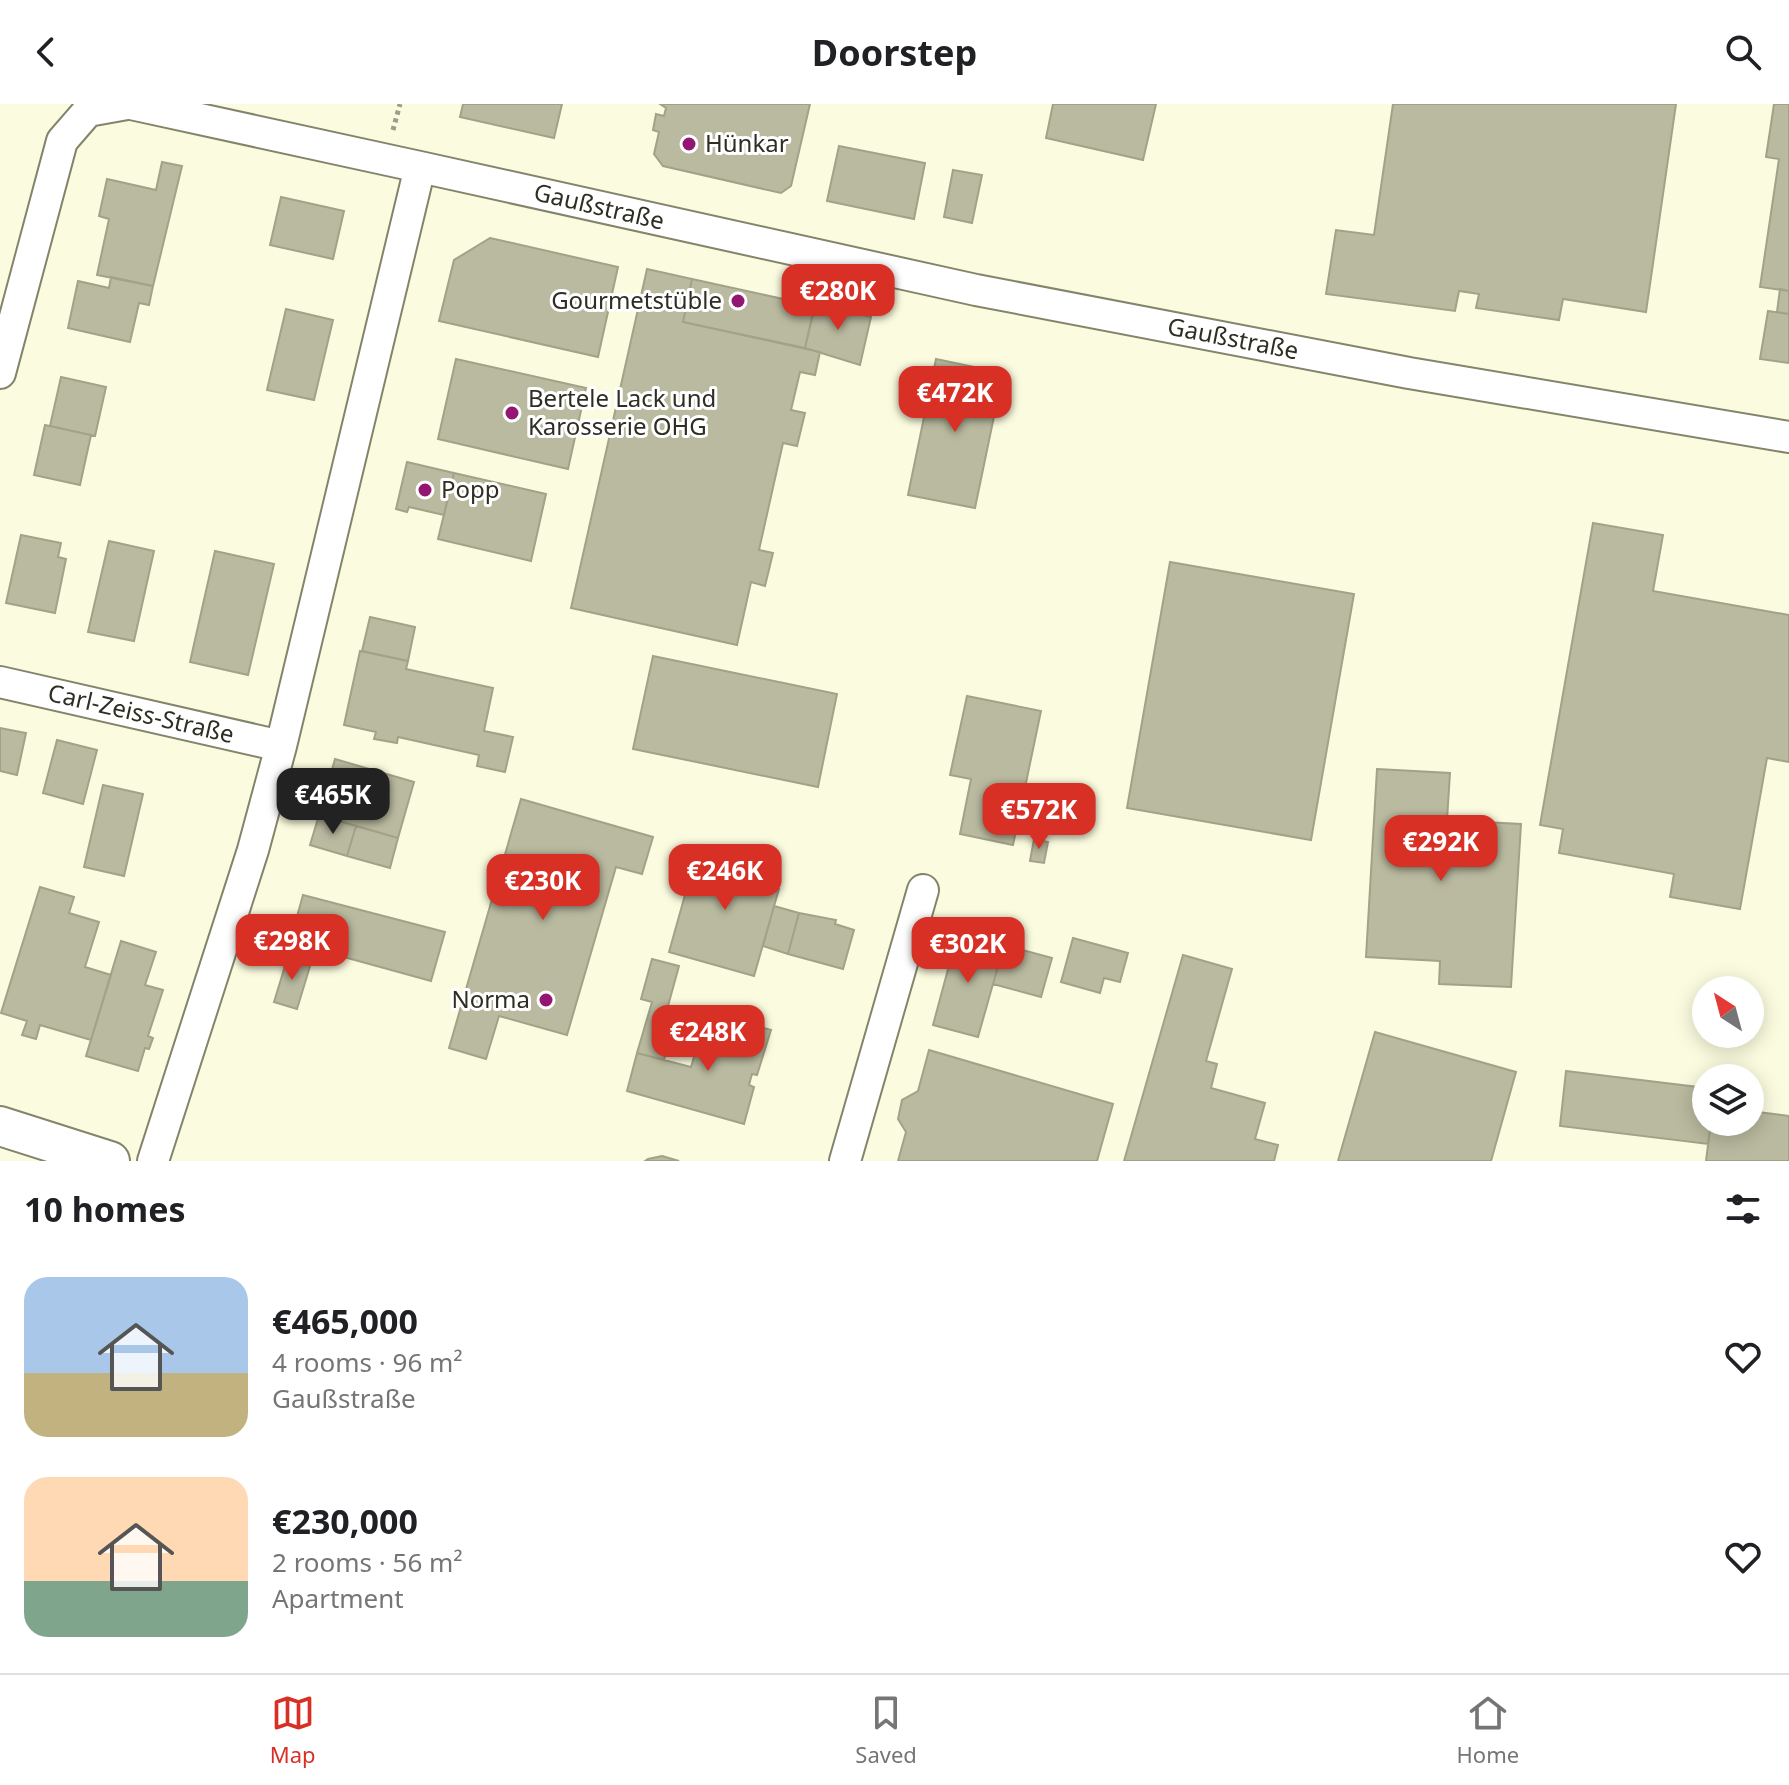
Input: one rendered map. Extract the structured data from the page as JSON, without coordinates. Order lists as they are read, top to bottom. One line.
{"streets":{"street":["Gaußstraße","Carl-Zeiss-Straße"]},"places":["Hünkar","Gourmetstüble","Bertele Lack und Karosserie OHG","Popp","Norma"],"north":"top left","page":{"header":"Doorstep","price":["€280K","€472K","€465K","€572K","€292K","€246K","€230K","€298K","€302K","€248K"],"heading":"10 homes","list":[{"name":"€465,000","note":"4 rooms · 96 m² · Gaußstraße"},{"name":"€230,000","note":"2 rooms · 56 m² · Apartment"}],"tabs":["Map","Saved","Home"]}}
